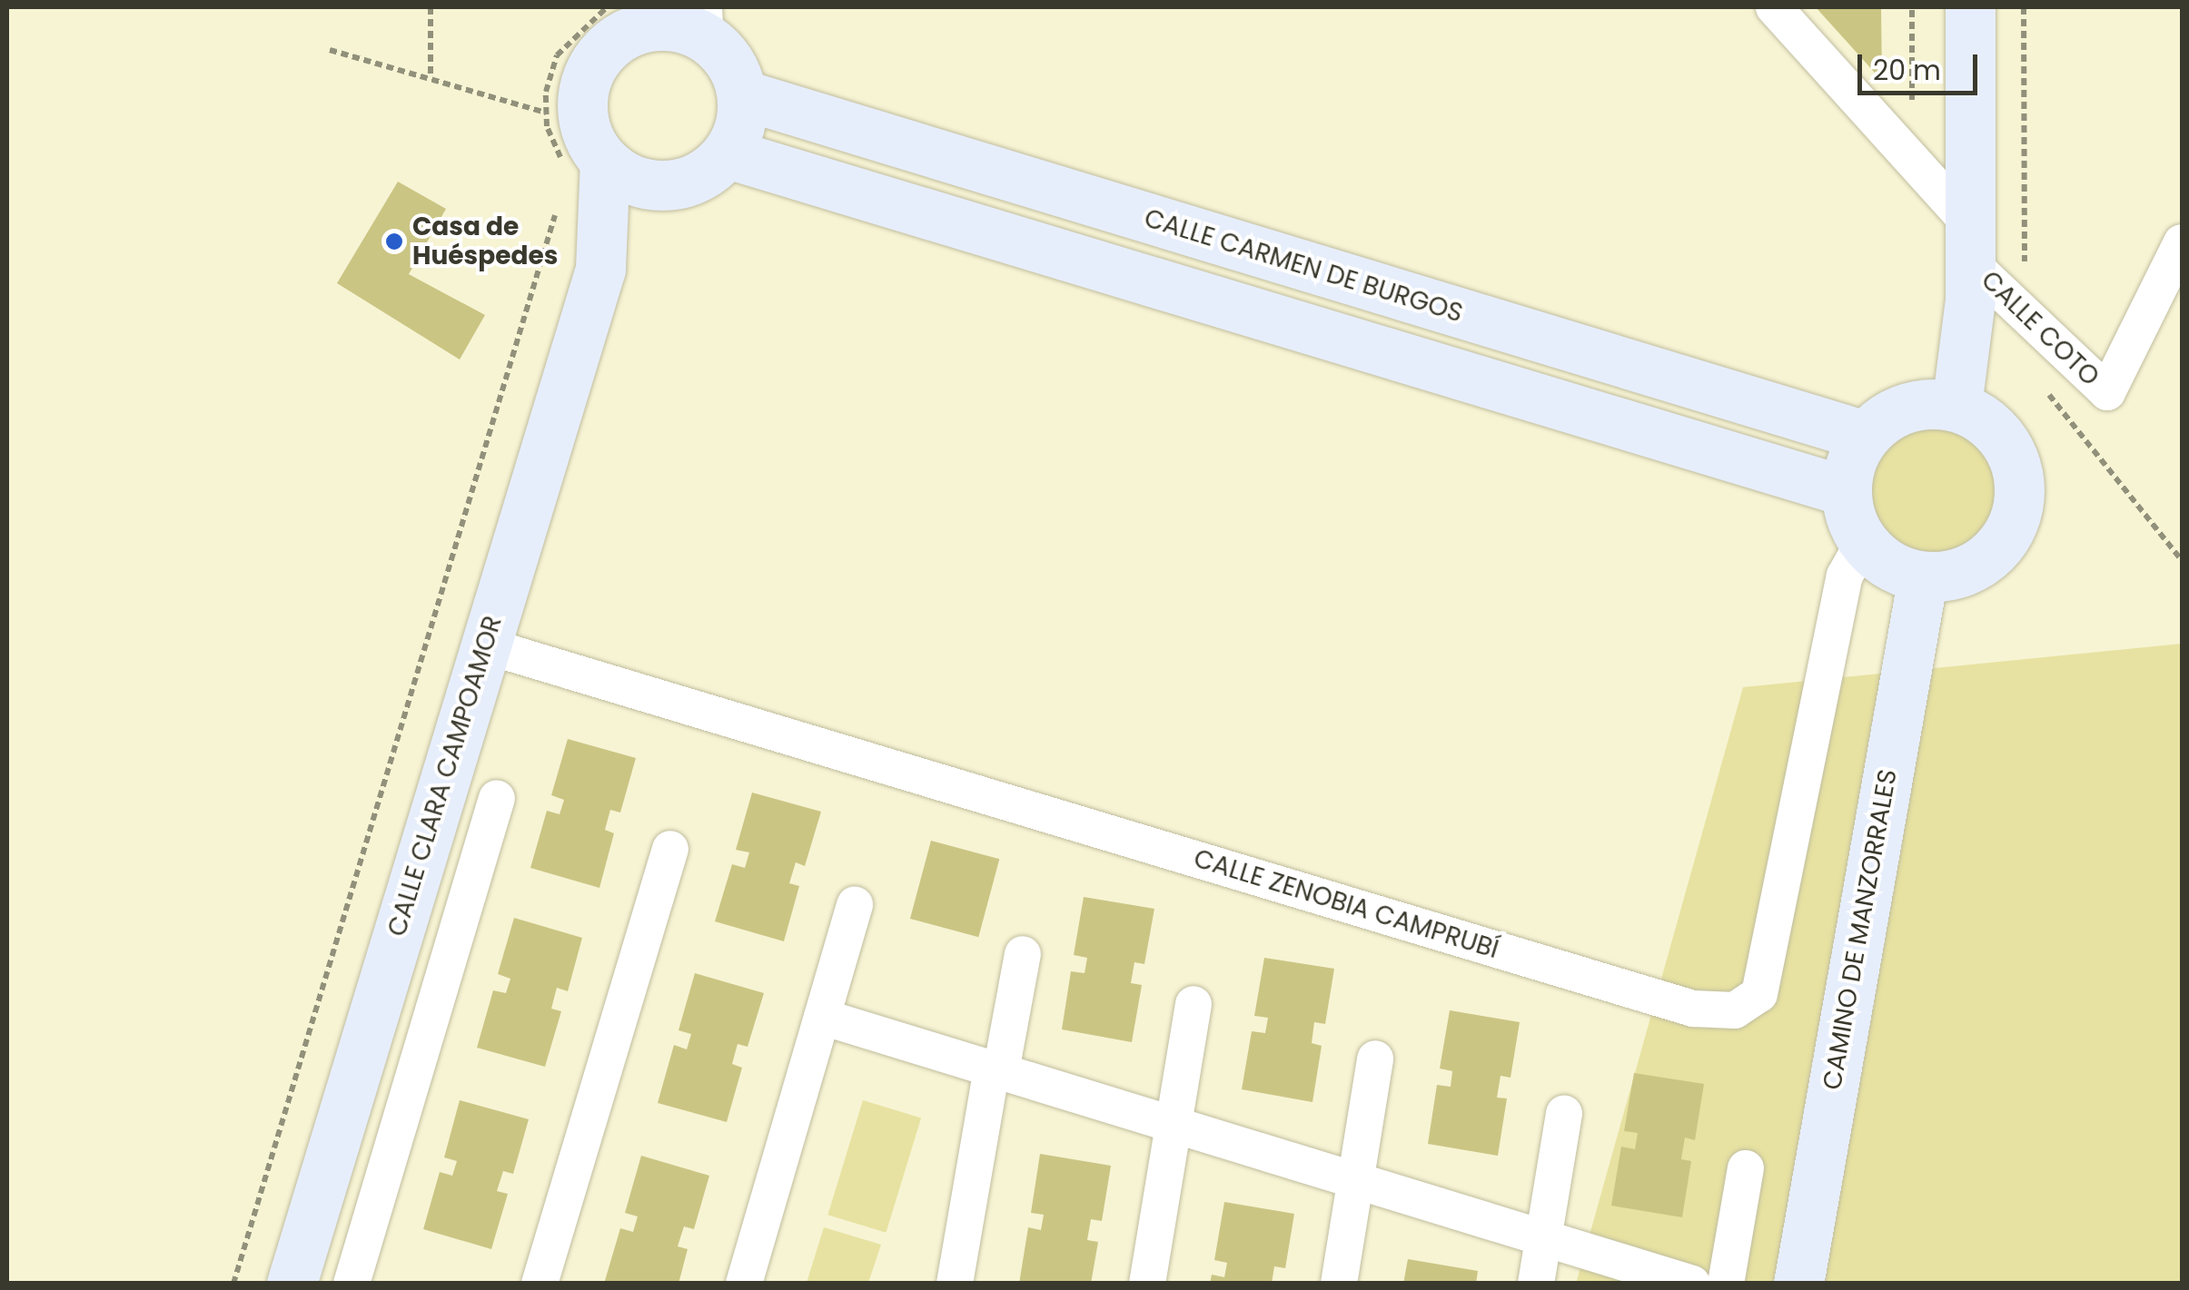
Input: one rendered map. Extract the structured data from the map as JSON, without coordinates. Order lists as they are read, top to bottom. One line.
{"streets":{"street":["CALLE CARMEN DE BURGOS","CALLE COTO","CALLE CLARA CAMPOAMOR","CALLE ZENOBIA CAMPRUBÍ","CAMINO DE MANZORRALES"]},"crossings":[["CALLE CARMEN DE BURGOS","CALLE CLARA CAMPOAMOR"],["CALLE CARMEN DE BURGOS","CALLE ZENOBIA CAMPRUBÍ"],["CALLE CARMEN DE BURGOS","CAMINO DE MANZORRALES"],["CALLE CLARA CAMPOAMOR","CALLE ZENOBIA CAMPRUBÍ"],["CALLE ZENOBIA CAMPRUBÍ","CAMINO DE MANZORRALES"]],"places":["Casa de Huéspedes"],"scale_bar":"20 m"}
